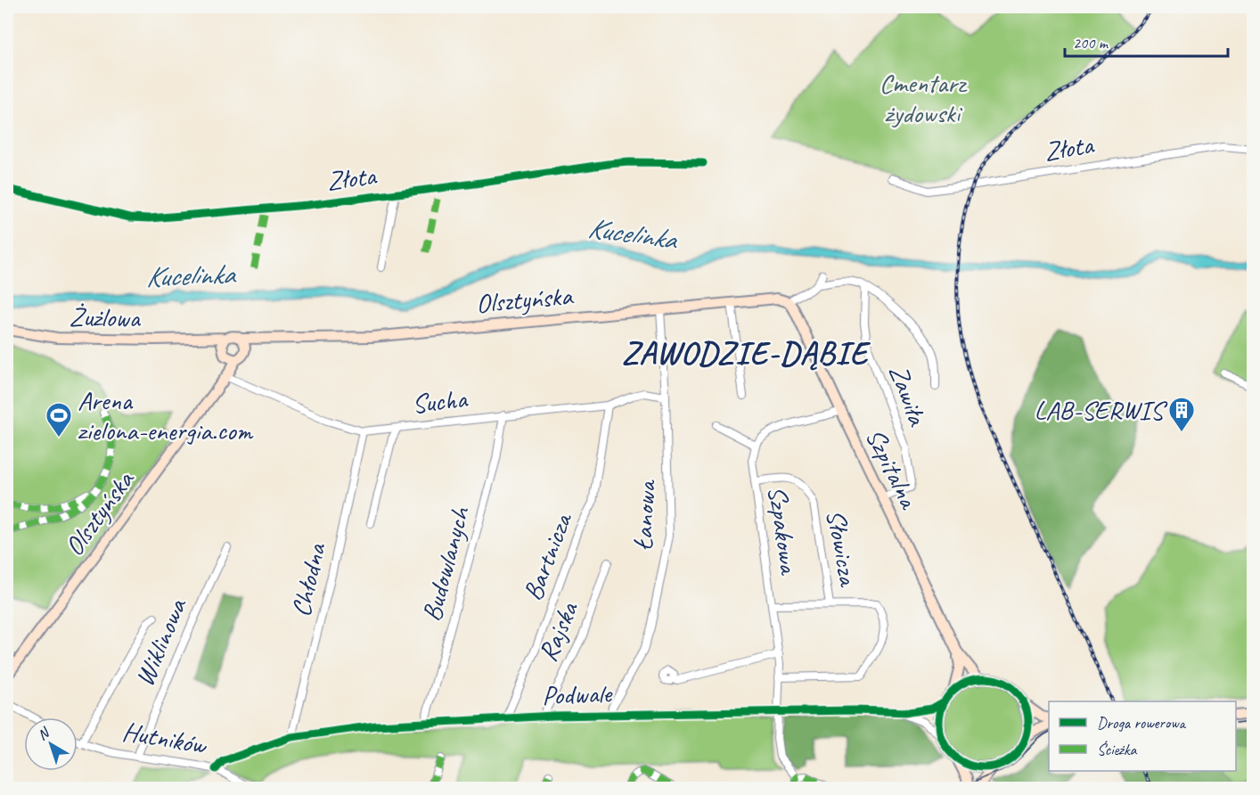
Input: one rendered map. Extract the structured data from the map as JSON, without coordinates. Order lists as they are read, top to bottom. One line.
{"streets":{"street":["Złota","Olsztyńska","Żużlowa","Zawiła","Sucha","Szpitalna","Łanowa","Szpakowa","Słowicza","Bartnicza","Budowlanych","Chłodna","Rajska","Wiklinowa","Podwale","Hutników"]},"crossings":[["Olsztyńska","Żużlowa"],["Olsztyńska","Sucha"],["Olsztyńska","Szpitalna"],["Olsztyńska","Łanowa"],["Zawiła","Szpitalna"],["Sucha","Łanowa"],["Sucha","Bartnicza"],["Sucha","Budowlanych"],["Sucha","Chłodna"],["Szpitalna","Podwale"],["Łanowa","Podwale"],["Szpakowa","Słowicza"],["Szpakowa","Podwale"],["Bartnicza","Podwale"],["Budowlanych","Podwale"],["Chłodna","Podwale"],["Rajska","Podwale"],["Wiklinowa","Hutników"],["Podwale","Hutników"]],"districts":["ZAWODZIE-DĄBIE"],"water":["Kucelinka"],"parks":["Cmentarz żydowski"],"places":{"building":["LAB-SERWIS"],"sports":["Arena zielona-energia.com"]},"legend":["Droga rowerowa","Ścieżka"],"scale_bar":"200 m","north":"top left"}
